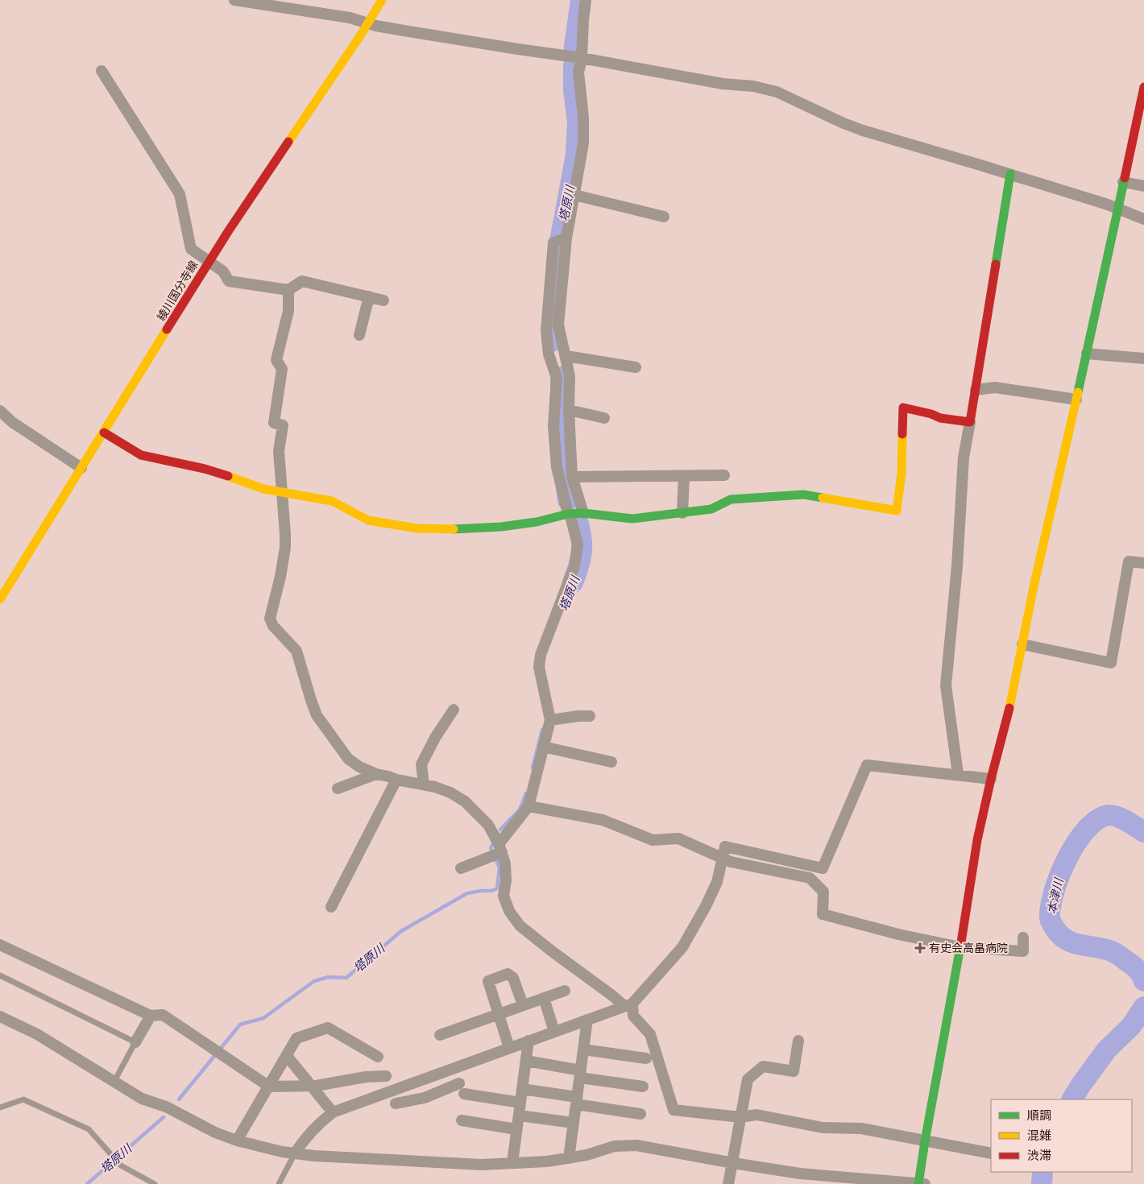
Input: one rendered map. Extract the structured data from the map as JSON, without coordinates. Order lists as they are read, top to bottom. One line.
{"streets":{"street":["綾川国分寺線"]},"water":["塔原川","本津川"],"places":{"health":["有史会高畠病院"]},"legend":["順調","混雑","渋滞"]}
